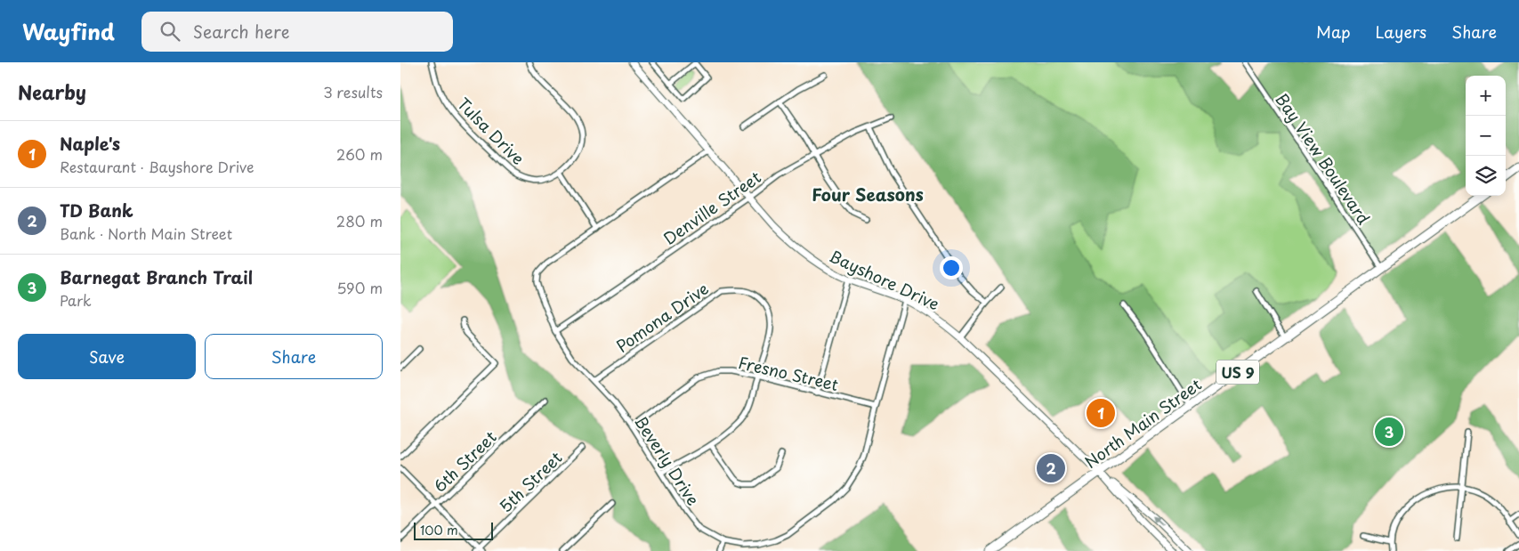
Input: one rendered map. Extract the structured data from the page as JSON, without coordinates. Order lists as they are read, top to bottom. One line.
{"streets":{"highway":["US 9","North Main Street"],"street":["Tulsa Drive","Bay View Boulevard","Denville Street","Bayshore Drive","Pomona Drive","Fresno Street","Beverly Drive","6th Street","5th Street"]},"crossings":[["Bay View Boulevard","North Main Street"],["Denville Street","Bayshore Drive"],["Denville Street","Beverly Drive"],["Bayshore Drive","North Main Street"],["Bayshore Drive","Beverly Drive"],["Pomona Drive","Fresno Street"],["Pomona Drive","Beverly Drive"],["Fresno Street","Beverly Drive"]],"districts":["Four Seasons"],"scale_bar":"100 m","page":{"header":"Wayfind","search":"Search here","nav":["Map","Layers","Share"],"heading":["Nearby","3 results"],"map_buttons":["+","−"],"list":[{"mark":"1","name":"Naple's","note":"Restaurant · Bayshore Drive","value":"260 m"},{"mark":"2","name":"TD Bank","note":"Bank · North Main Street","value":"280 m"},{"mark":"3","name":"Barnegat Branch Trail","note":"Park","value":"590 m"}],"buttons":["Save","Share"],"pins":["1","3","2"],"scale":"100 m"}}
